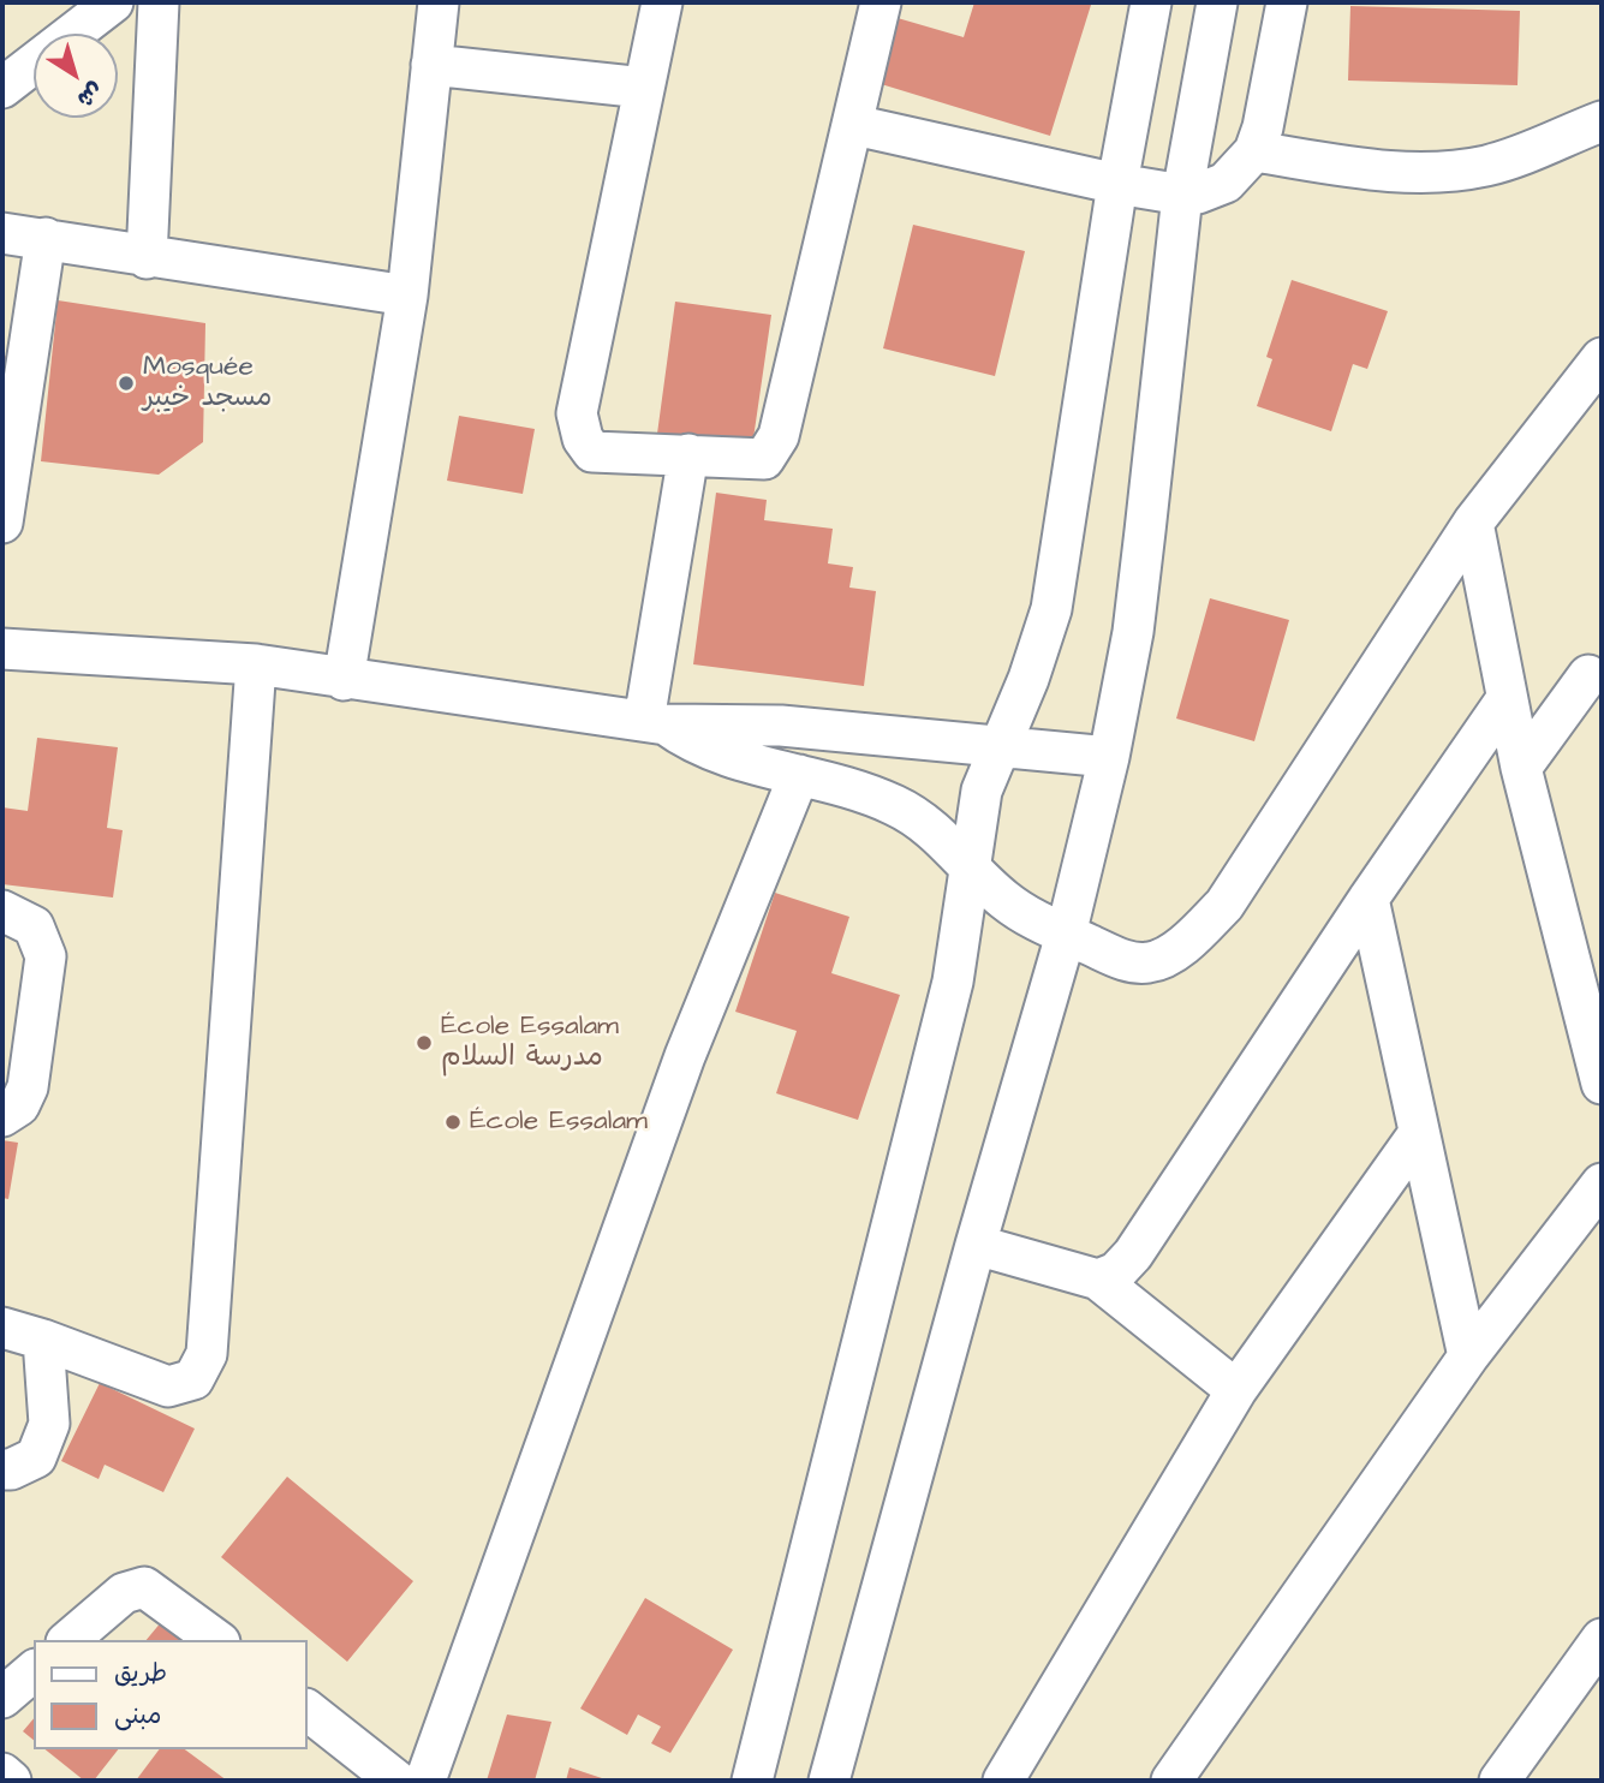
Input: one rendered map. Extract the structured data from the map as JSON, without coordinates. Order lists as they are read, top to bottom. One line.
{"places":["Mosquée مسجد خيبر","École Essalam مدرسة السلام","École Essalam"],"legend":["طريق","مبنى"],"north":"bottom right"}
